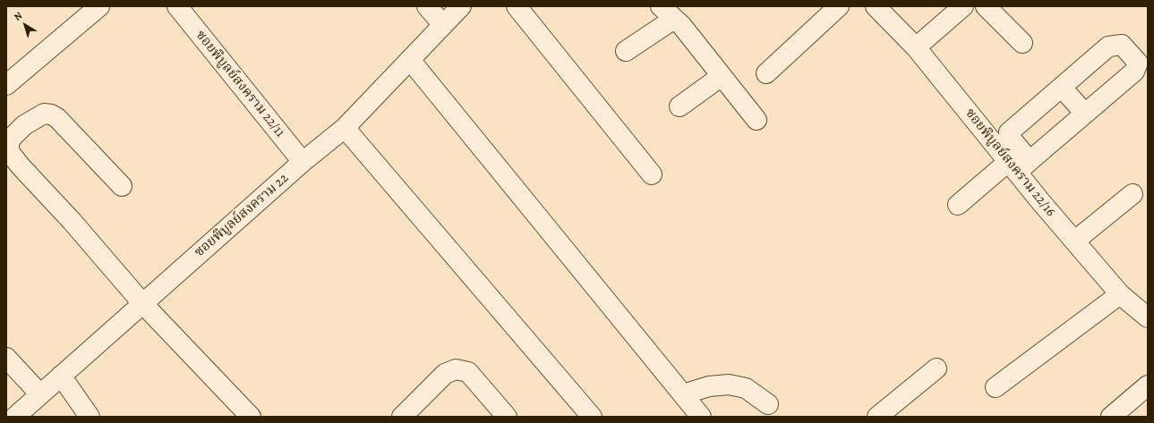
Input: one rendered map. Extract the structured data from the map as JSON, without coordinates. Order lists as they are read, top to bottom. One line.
{"streets":{"street":["ซอยพิบูลย์สงคราม 22/11","ซอยพิบูลย์สงคราม 22/16","ซอยพิบูลย์สงคราม 22"]},"crossings":[["ซอยพิบูลย์สงคราม 22/11","ซอยพิบูลย์สงคราม 22"]],"north":"top left"}
